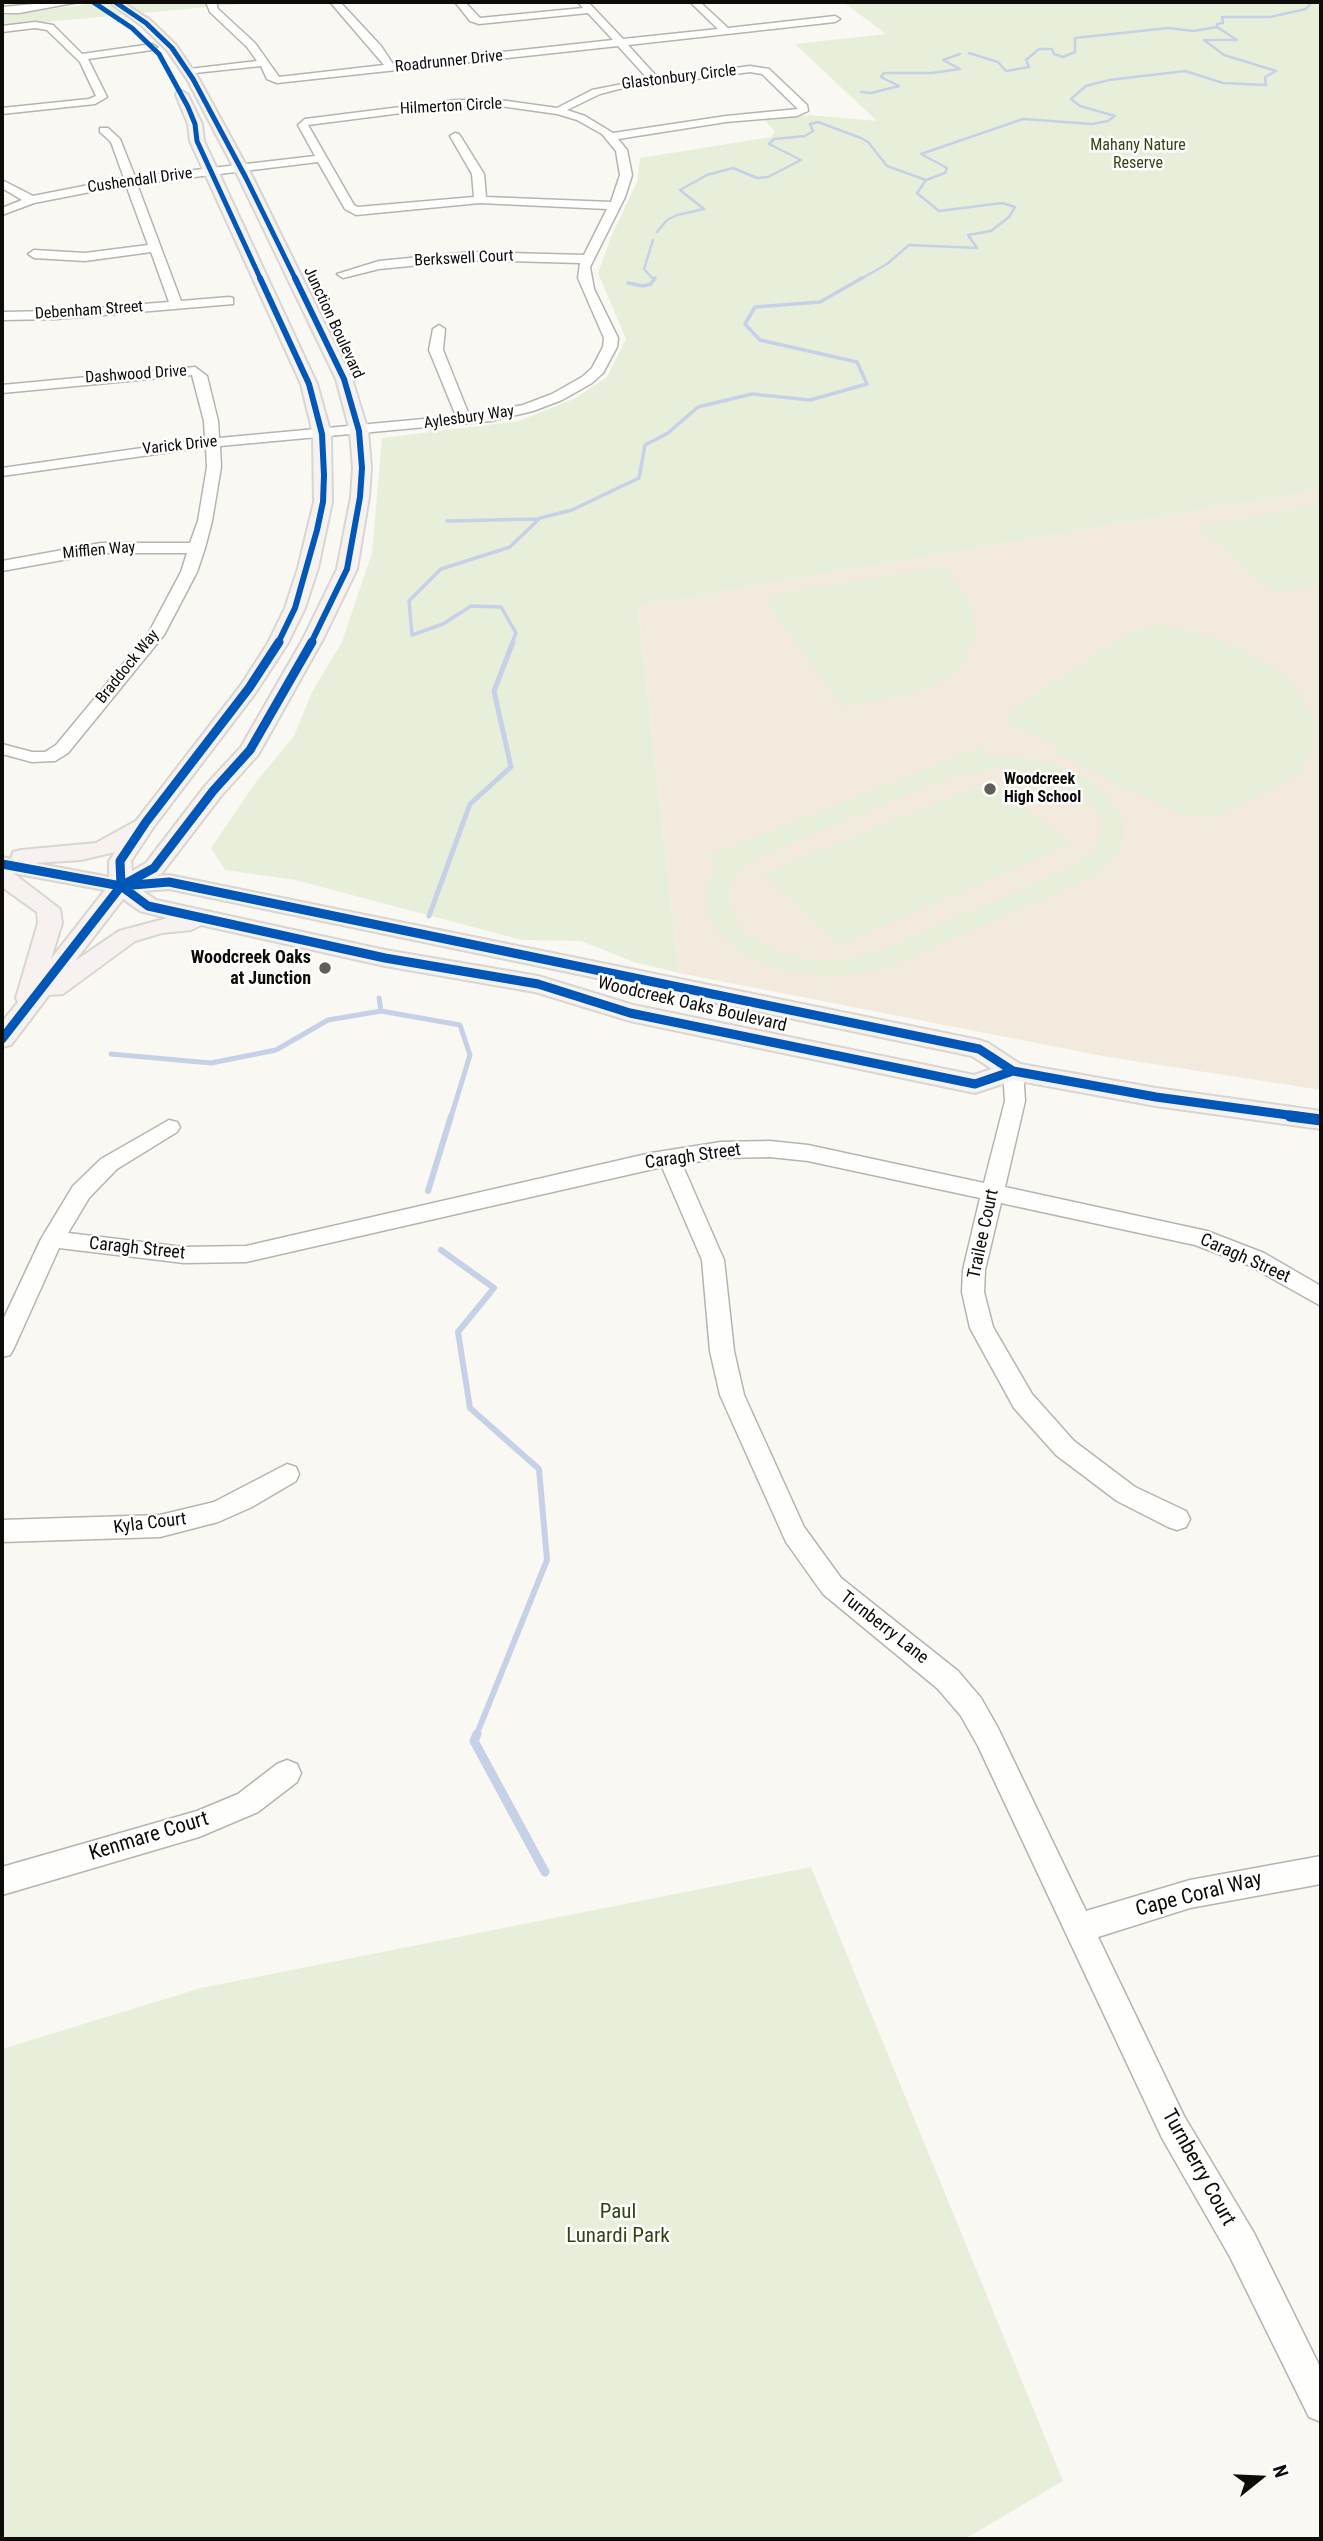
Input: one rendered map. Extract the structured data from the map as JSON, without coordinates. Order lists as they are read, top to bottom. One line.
{"streets":{"main road":["Junction Boulevard","Woodcreek Oaks Boulevard"],"street":["Roadrunner Drive","Glastonbury Circle","Hilmerton Circle","Cushendall Drive","Berkswell Court","Debenham Street","Dashwood Drive","Aylesbury Way","Varick Drive","Mifflen Way","Braddock Way","Caragh Street","Trailee Court","Kyla Court","Turnberry Lane","Kenmare Court","Cape Coral Way","Turnberry Court"]},"crossings":[["Glastonbury Circle","Hilmerton Circle"],["Hilmerton Circle","Cushendall Drive"],["Cushendall Drive","Junction Boulevard"],["Berkswell Court","Aylesbury Way"],["Junction Boulevard","Aylesbury Way"],["Junction Boulevard","Varick Drive"],["Junction Boulevard","Woodcreek Oaks Boulevard"],["Dashwood Drive","Varick Drive"],["Dashwood Drive","Braddock Way"],["Aylesbury Way","Varick Drive"],["Varick Drive","Braddock Way"],["Mifflen Way","Braddock Way"],["Woodcreek Oaks Boulevard","Trailee Court"],["Caragh Street","Trailee Court"],["Caragh Street","Turnberry Lane"],["Turnberry Lane","Cape Coral Way"],["Turnberry Lane","Turnberry Court"],["Cape Coral Way","Turnberry Court"]],"parks":["Mahany Nature Reserve","Paul Lunardi Park"],"places":["Woodcreek High School","Woodcreek Oaks at Junction"],"north":"right"}
